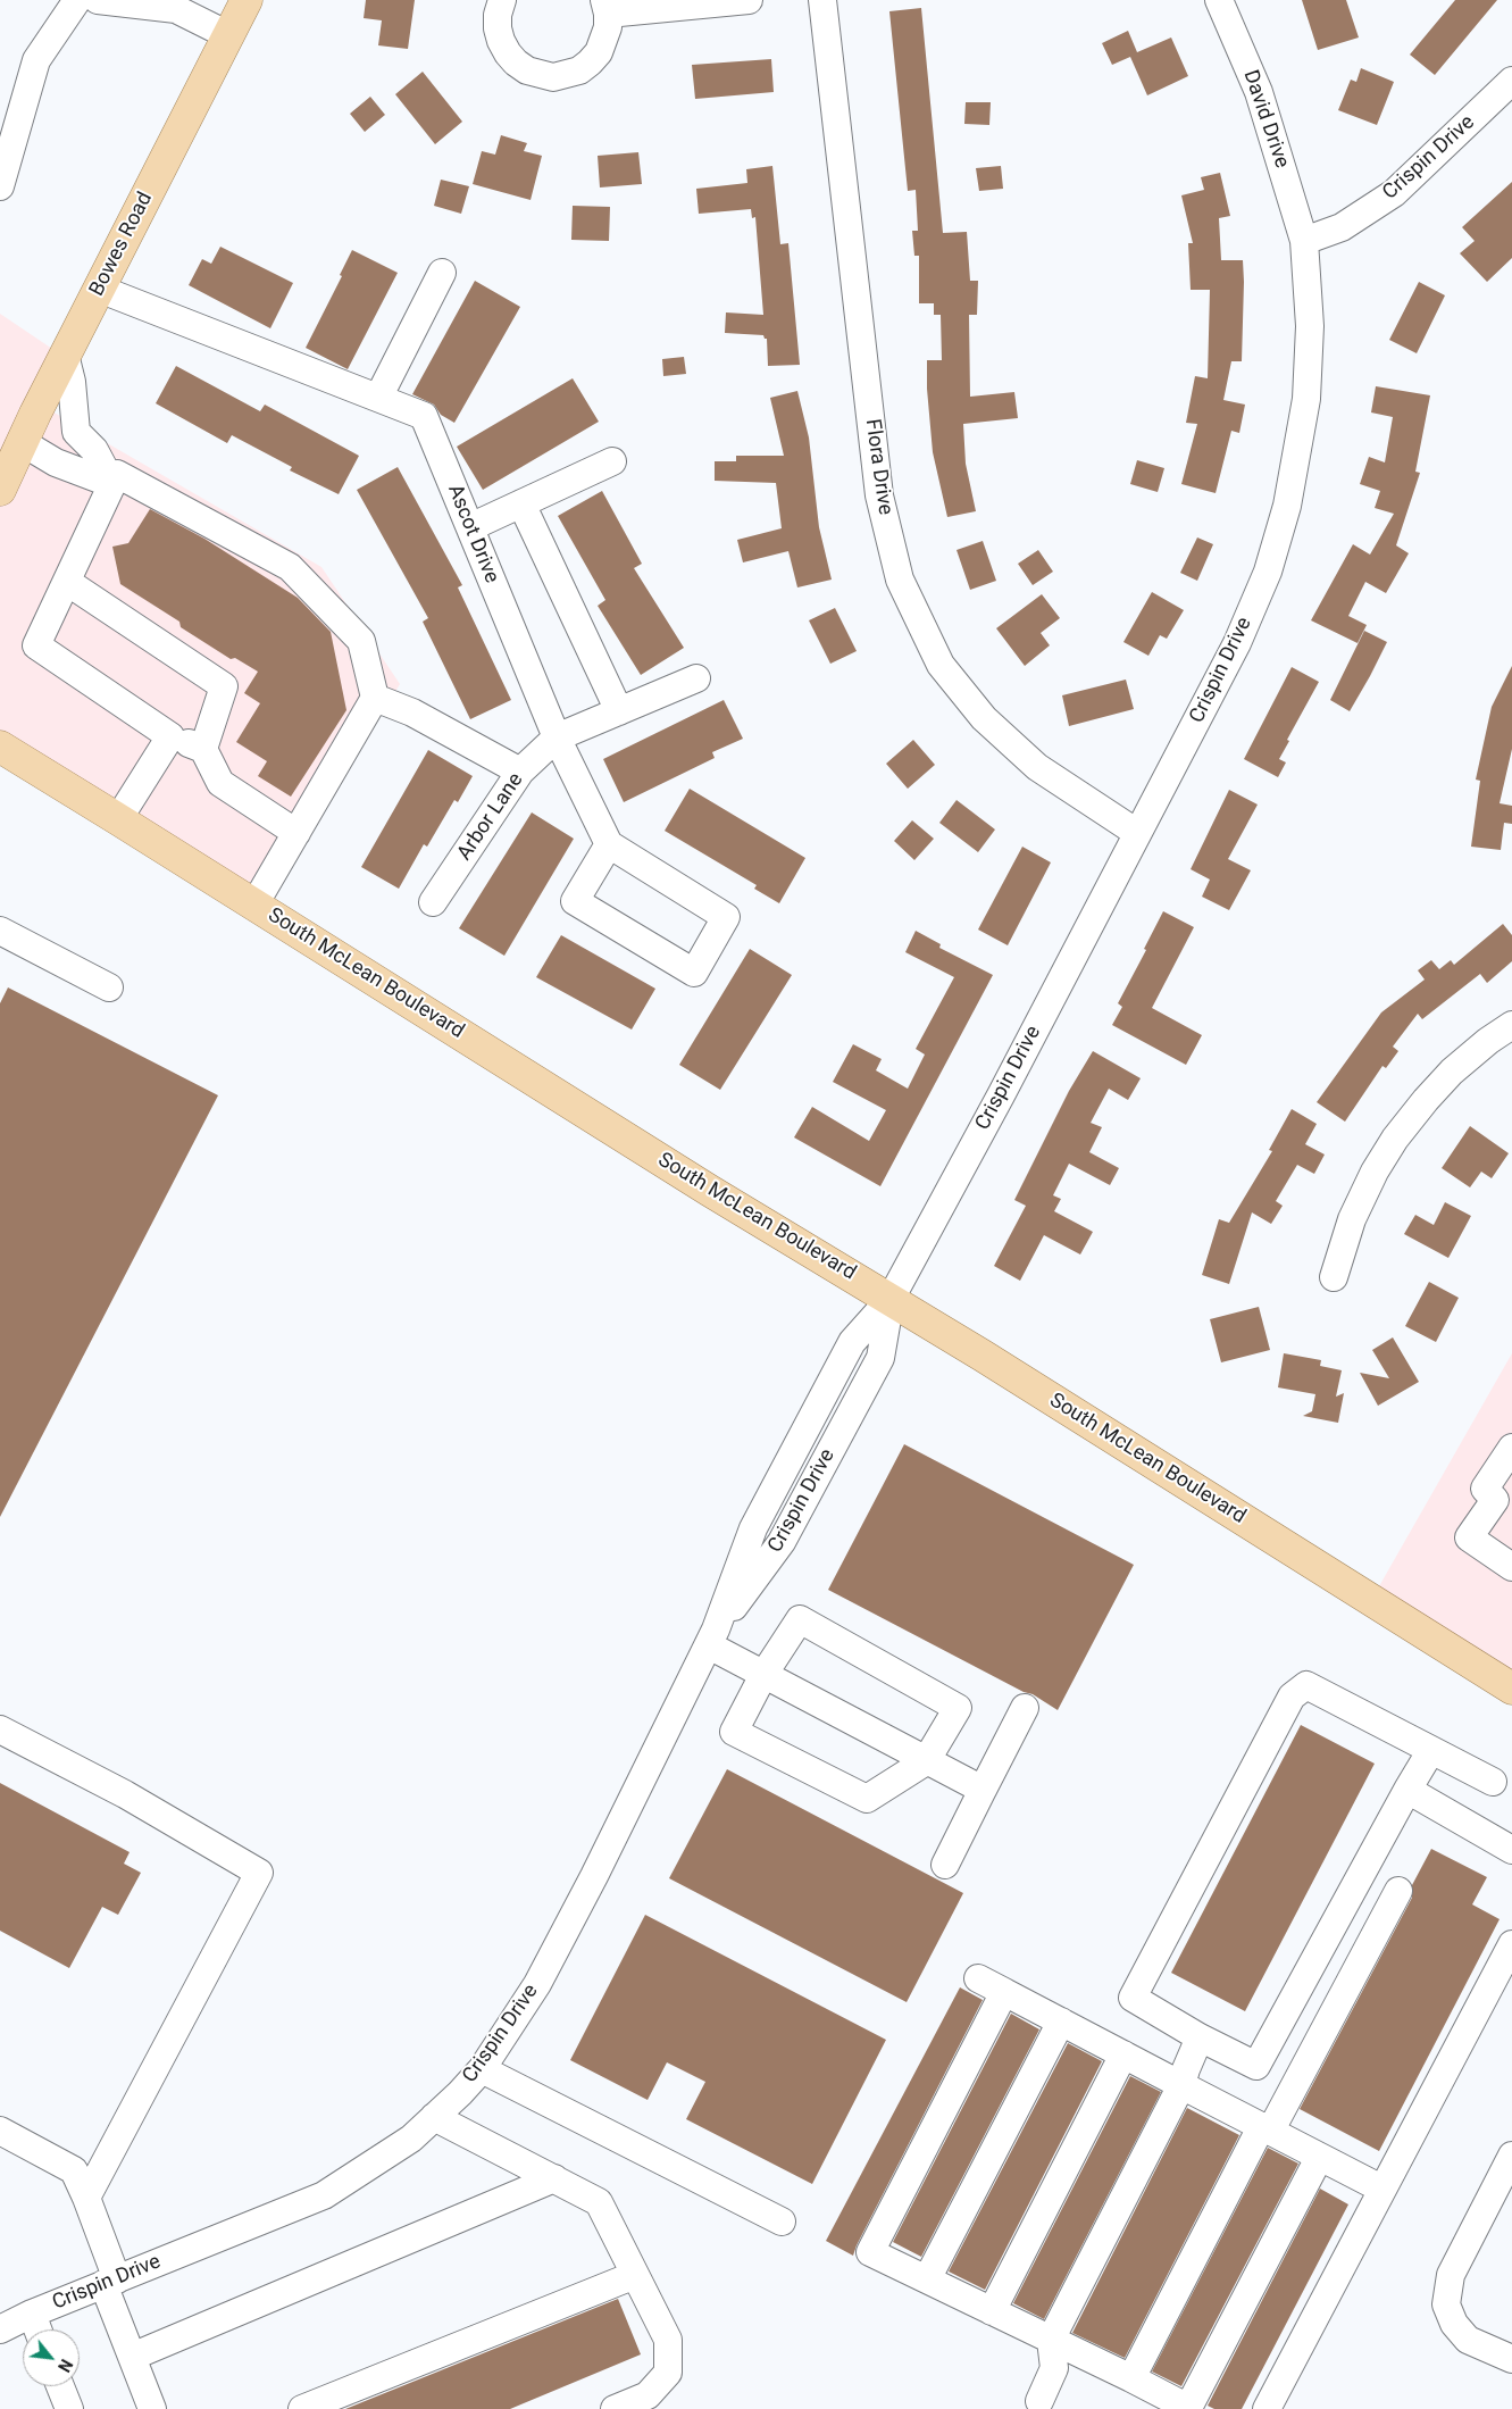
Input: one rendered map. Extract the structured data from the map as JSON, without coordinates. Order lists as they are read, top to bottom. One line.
{"streets":{"main road":["Bowes Road","South McLean Boulevard"],"street":["David Drive","Crispin Drive","Flora Drive","Ascot Drive","Arbor Lane"]},"crossings":[["David Drive","Crispin Drive"],["Crispin Drive","Flora Drive"],["Crispin Drive","South McLean Boulevard"],["Bowes Road","Ascot Drive"],["Ascot Drive","Arbor Lane"]],"north":"bottom right"}
